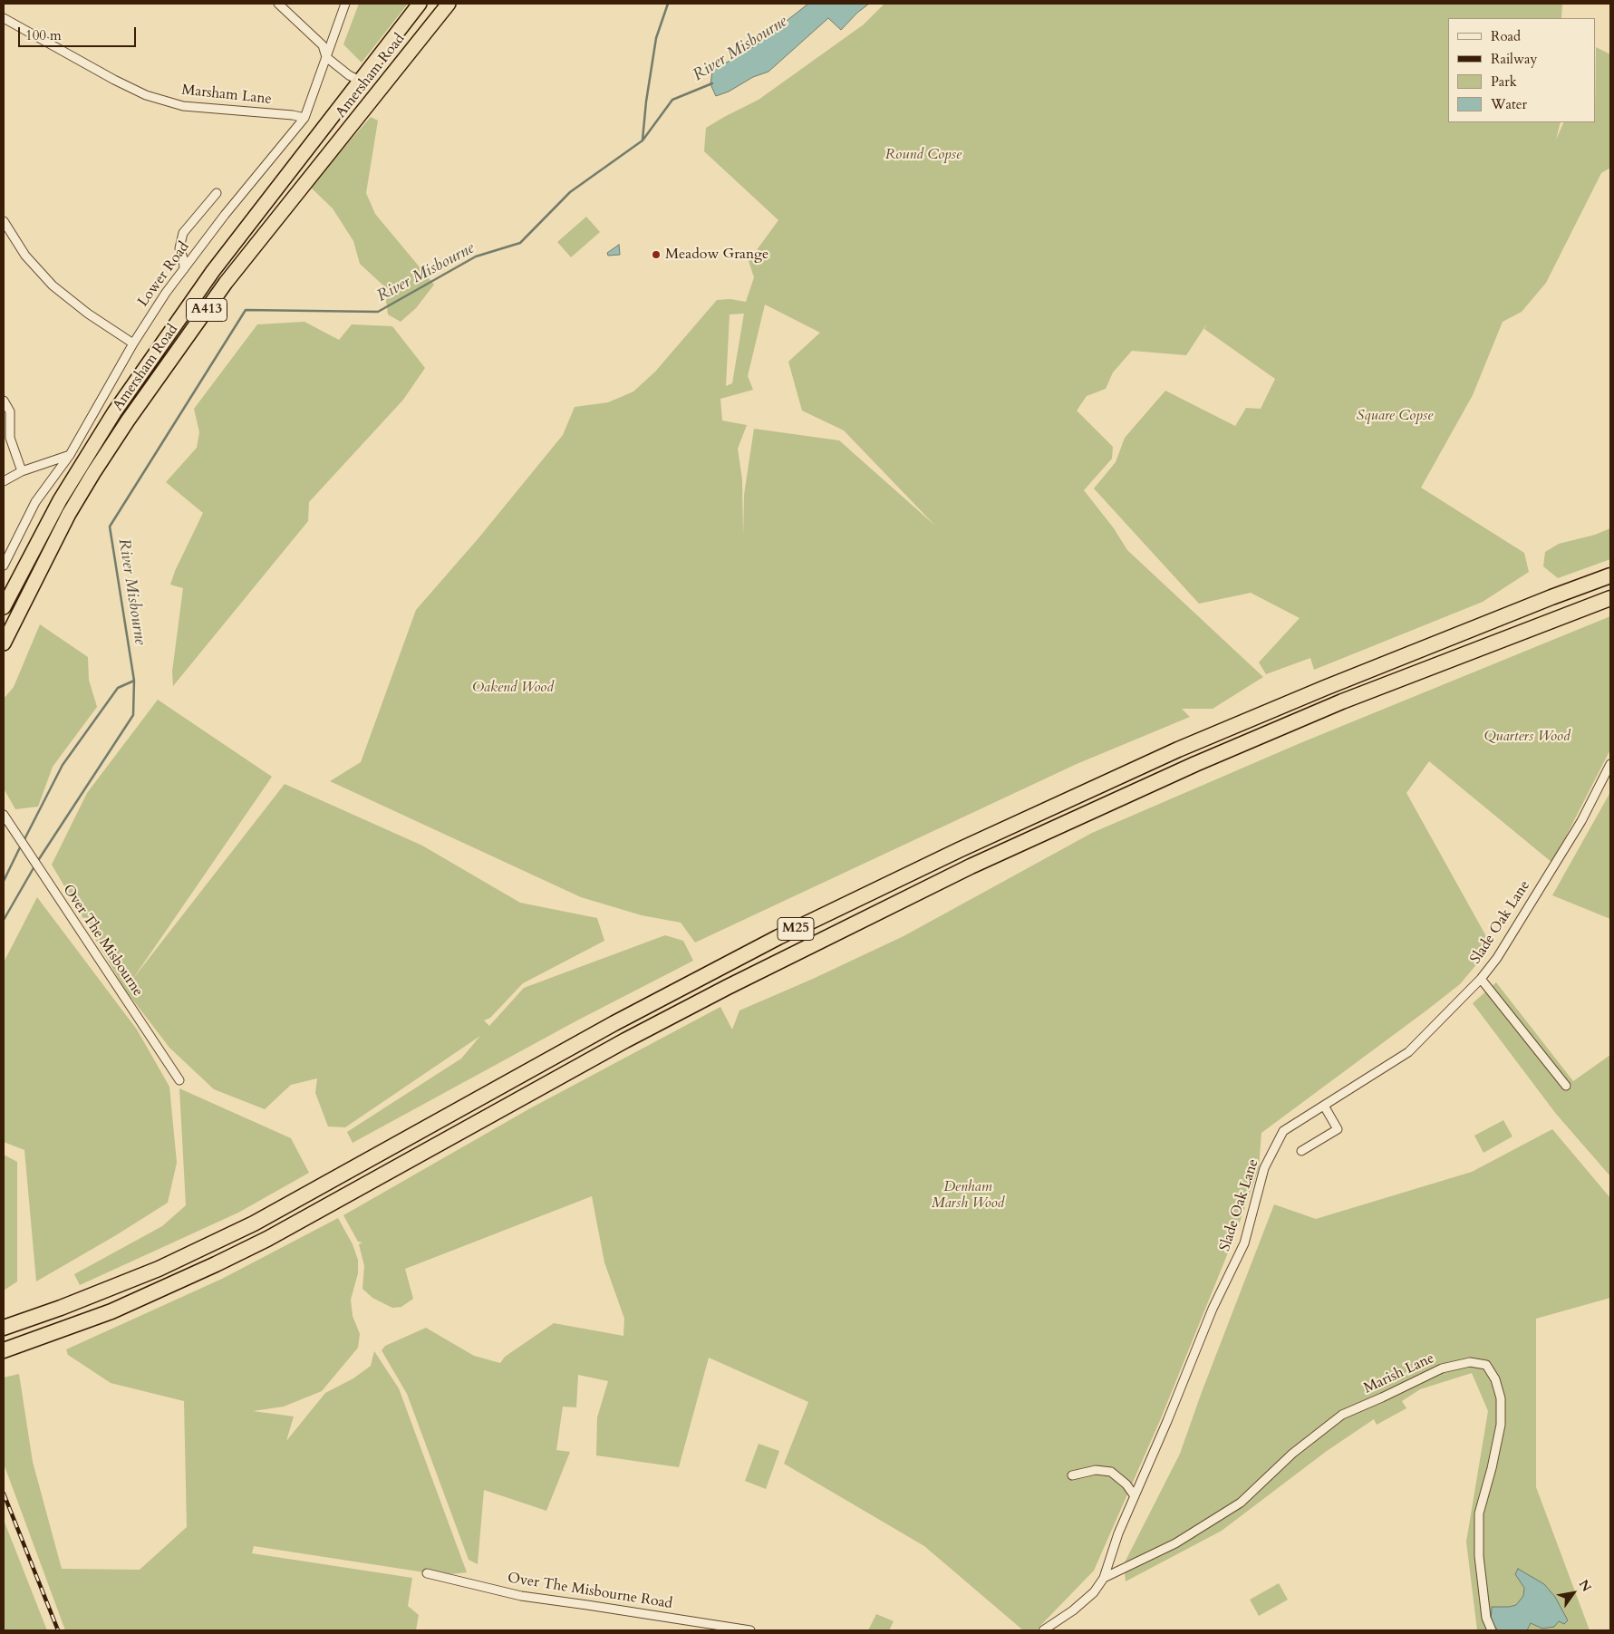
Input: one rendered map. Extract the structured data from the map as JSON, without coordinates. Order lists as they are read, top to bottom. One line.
{"streets":{"highway":["Amersham Road","A413","M25"],"street":["Marsham Lane","Lower Road","Slade Oak Lane","Over The Misbourne","Marish Lane","Over The Misbourne Road"]},"crossings":[["Marsham Lane","Lower Road"],["Slade Oak Lane","Marish Lane"]],"water":["River Misbourne"],"parks":["Round Copse","Square Copse","Oakend Wood","Quarters Wood","Denham Marsh Wood"],"places":["Meadow Grange"],"legend":["Road","Railway","Park","Water"],"scale_bar":"100 m","north":"top right"}
